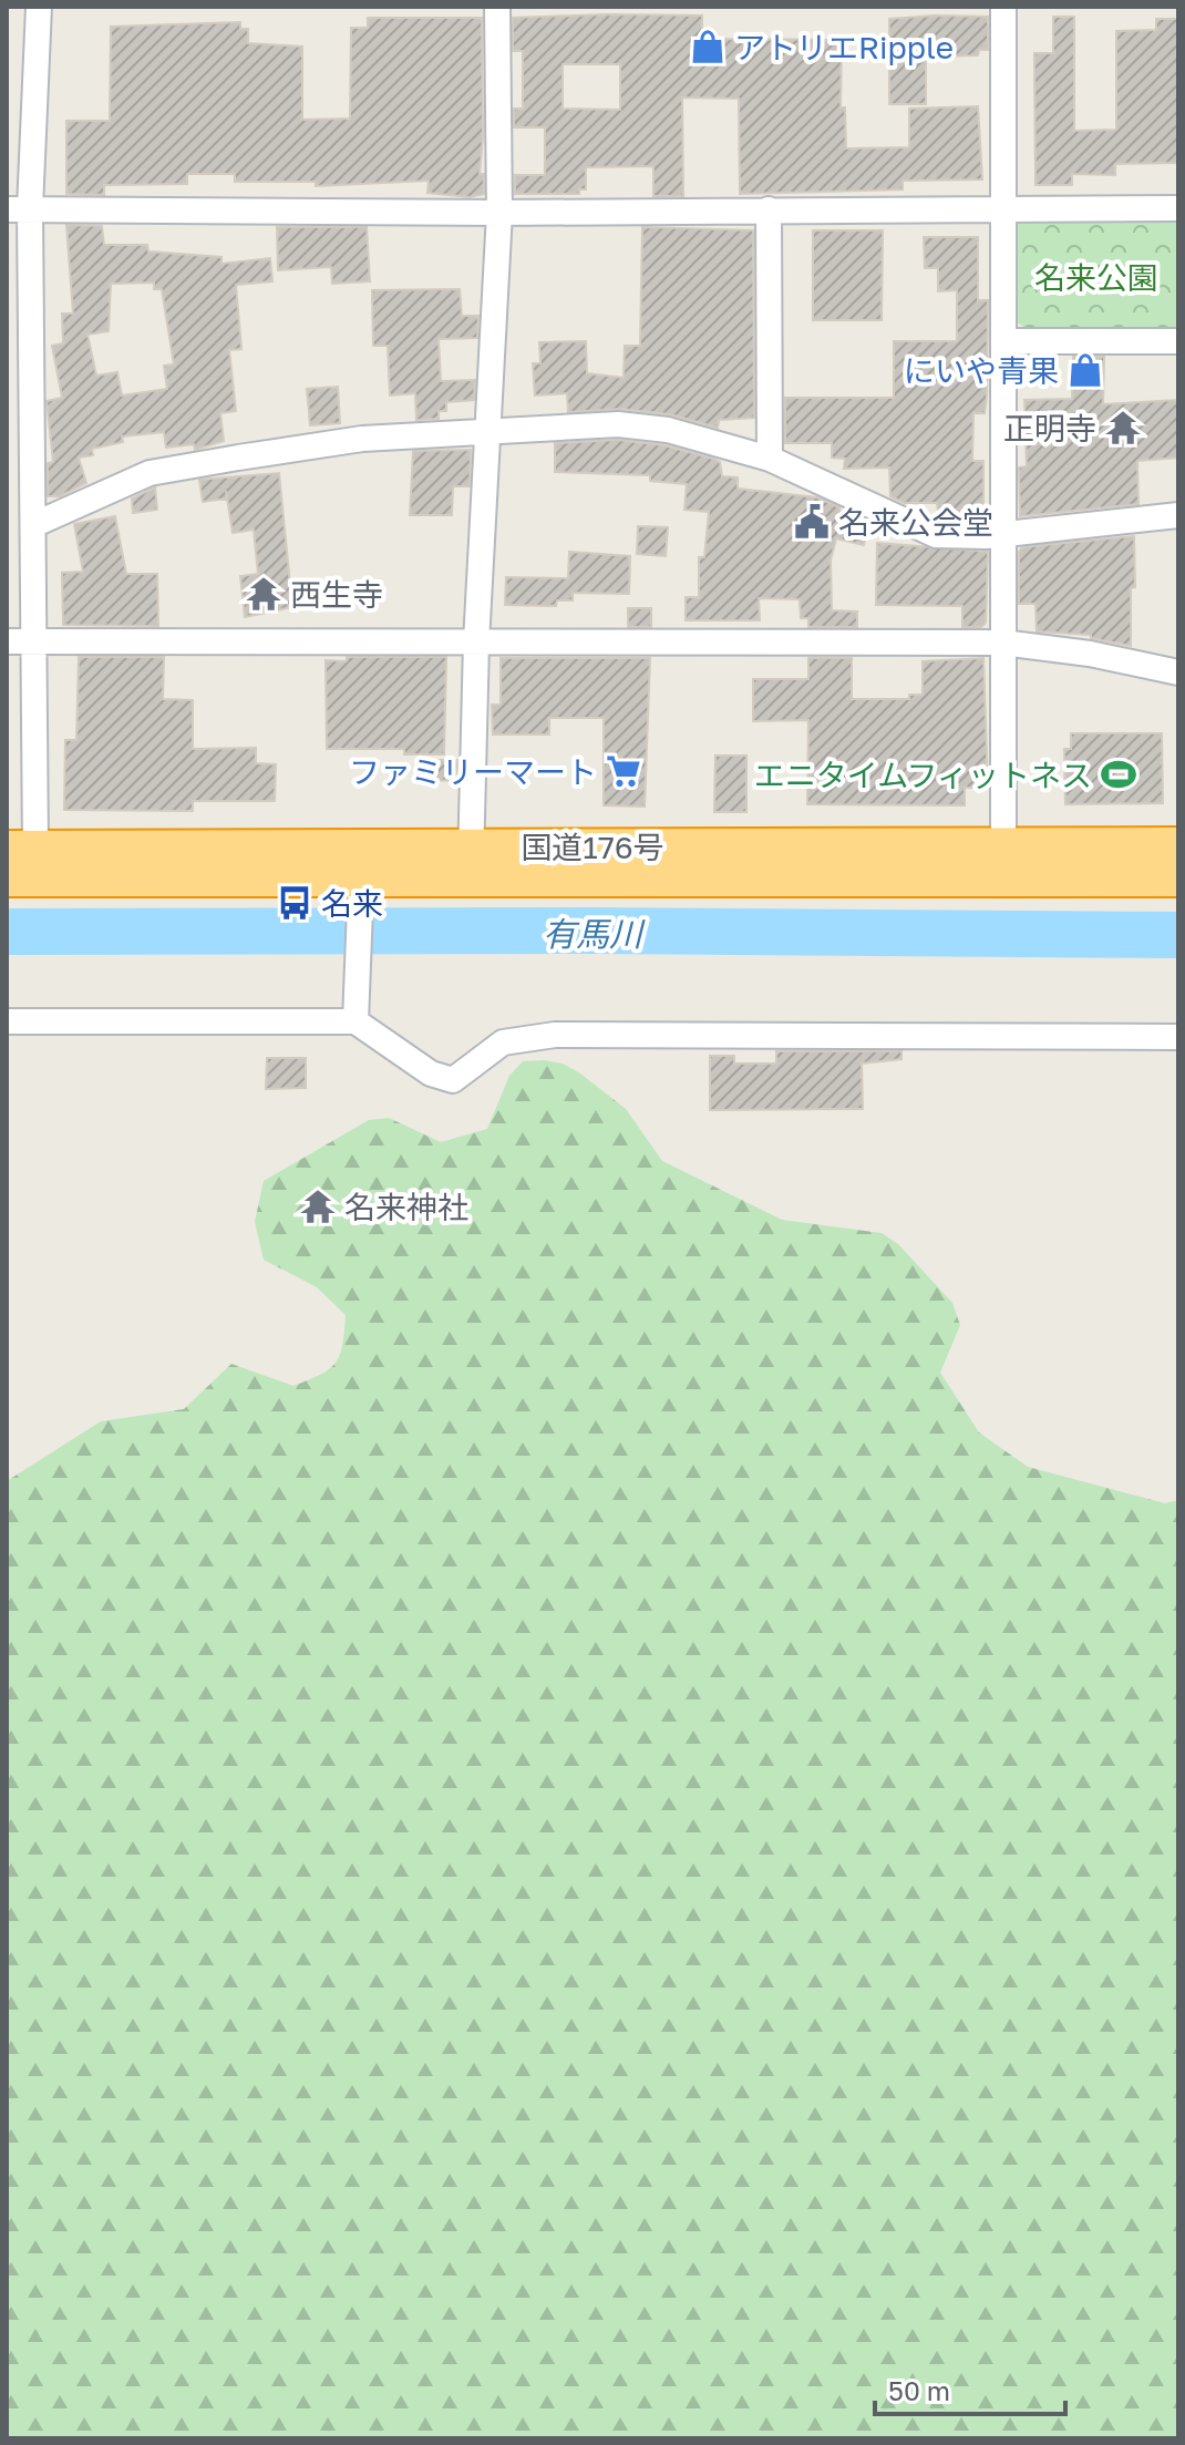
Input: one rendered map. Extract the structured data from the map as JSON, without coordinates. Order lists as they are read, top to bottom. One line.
{"streets":{"highway":["国道176号"]},"water":["有馬川"],"parks":["名来公園"],"places":{"shop":["アトリエRipple","にいや青果"],"temple":["正明寺","西生寺","名来神社"],"public building":["名来公会堂"],"supermarket":["ファミリーマート"],"sports":["エニタイムフィットネス"],"bus stop":["名来"]},"scale_bar":"50 m"}
